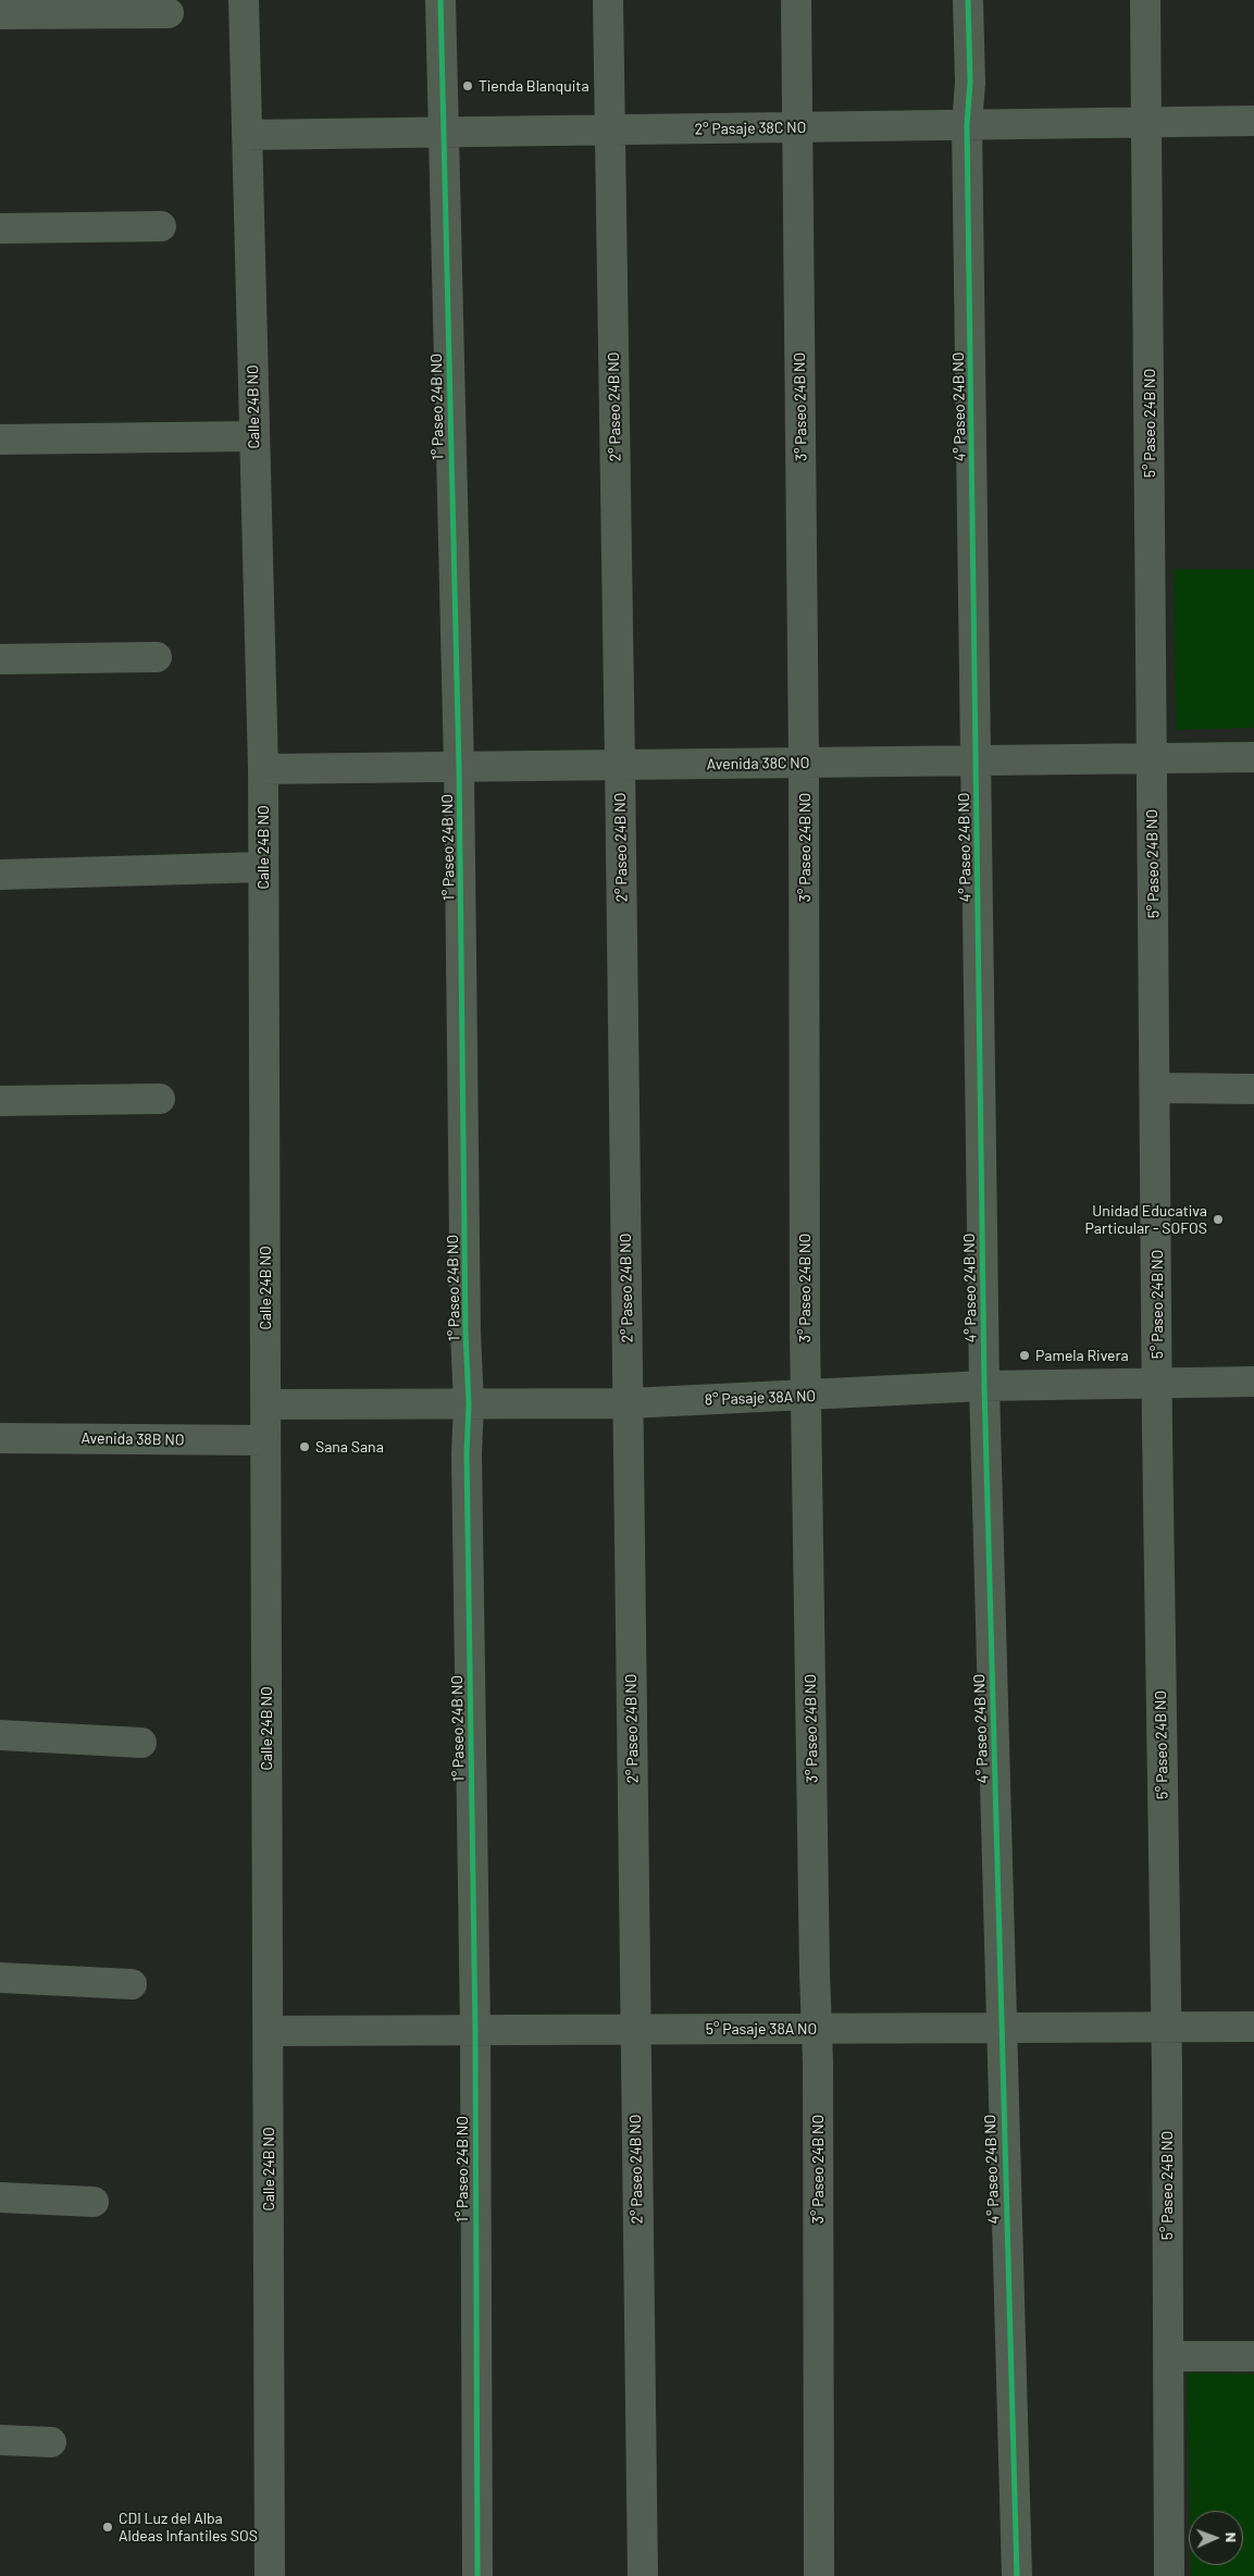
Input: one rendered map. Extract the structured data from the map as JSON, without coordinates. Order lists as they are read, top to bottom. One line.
{"streets":{"street":["2° Pasaje 38C NO","Calle 24B NO","1° Paseo 24B NO","2° Paseo 24B NO","3° Paseo 24B NO","4° Paseo 24B NO","5° Paseo 24B NO","Avenida 38C NO","8° Pasaje 38A NO","Avenida 38B NO","5° Pasaje 38A NO"]},"crossings":[["2° Pasaje 38C NO","Calle 24B NO"],["2° Pasaje 38C NO","1° Paseo 24B NO"],["2° Pasaje 38C NO","2° Paseo 24B NO"],["2° Pasaje 38C NO","3° Paseo 24B NO"],["2° Pasaje 38C NO","4° Paseo 24B NO"],["2° Pasaje 38C NO","5° Paseo 24B NO"],["Calle 24B NO","Avenida 38C NO"],["Calle 24B NO","8° Pasaje 38A NO"],["Calle 24B NO","Avenida 38B NO"],["Calle 24B NO","5° Pasaje 38A NO"],["1° Paseo 24B NO","Avenida 38C NO"],["1° Paseo 24B NO","8° Pasaje 38A NO"],["1° Paseo 24B NO","5° Pasaje 38A NO"],["2° Paseo 24B NO","Avenida 38C NO"],["2° Paseo 24B NO","8° Pasaje 38A NO"],["2° Paseo 24B NO","5° Pasaje 38A NO"],["3° Paseo 24B NO","Avenida 38C NO"],["3° Paseo 24B NO","8° Pasaje 38A NO"],["3° Paseo 24B NO","5° Pasaje 38A NO"],["4° Paseo 24B NO","Avenida 38C NO"],["4° Paseo 24B NO","8° Pasaje 38A NO"],["4° Paseo 24B NO","5° Pasaje 38A NO"],["5° Paseo 24B NO","Avenida 38C NO"],["5° Paseo 24B NO","8° Pasaje 38A NO"],["5° Paseo 24B NO","5° Pasaje 38A NO"]],"places":["Tienda Blanquita","Unidad Educativa Particular - SOFOS","Pamela Rivera","Sana Sana","CDI Luz del Alba Aldeas Infantiles SOS"],"north":"right"}
